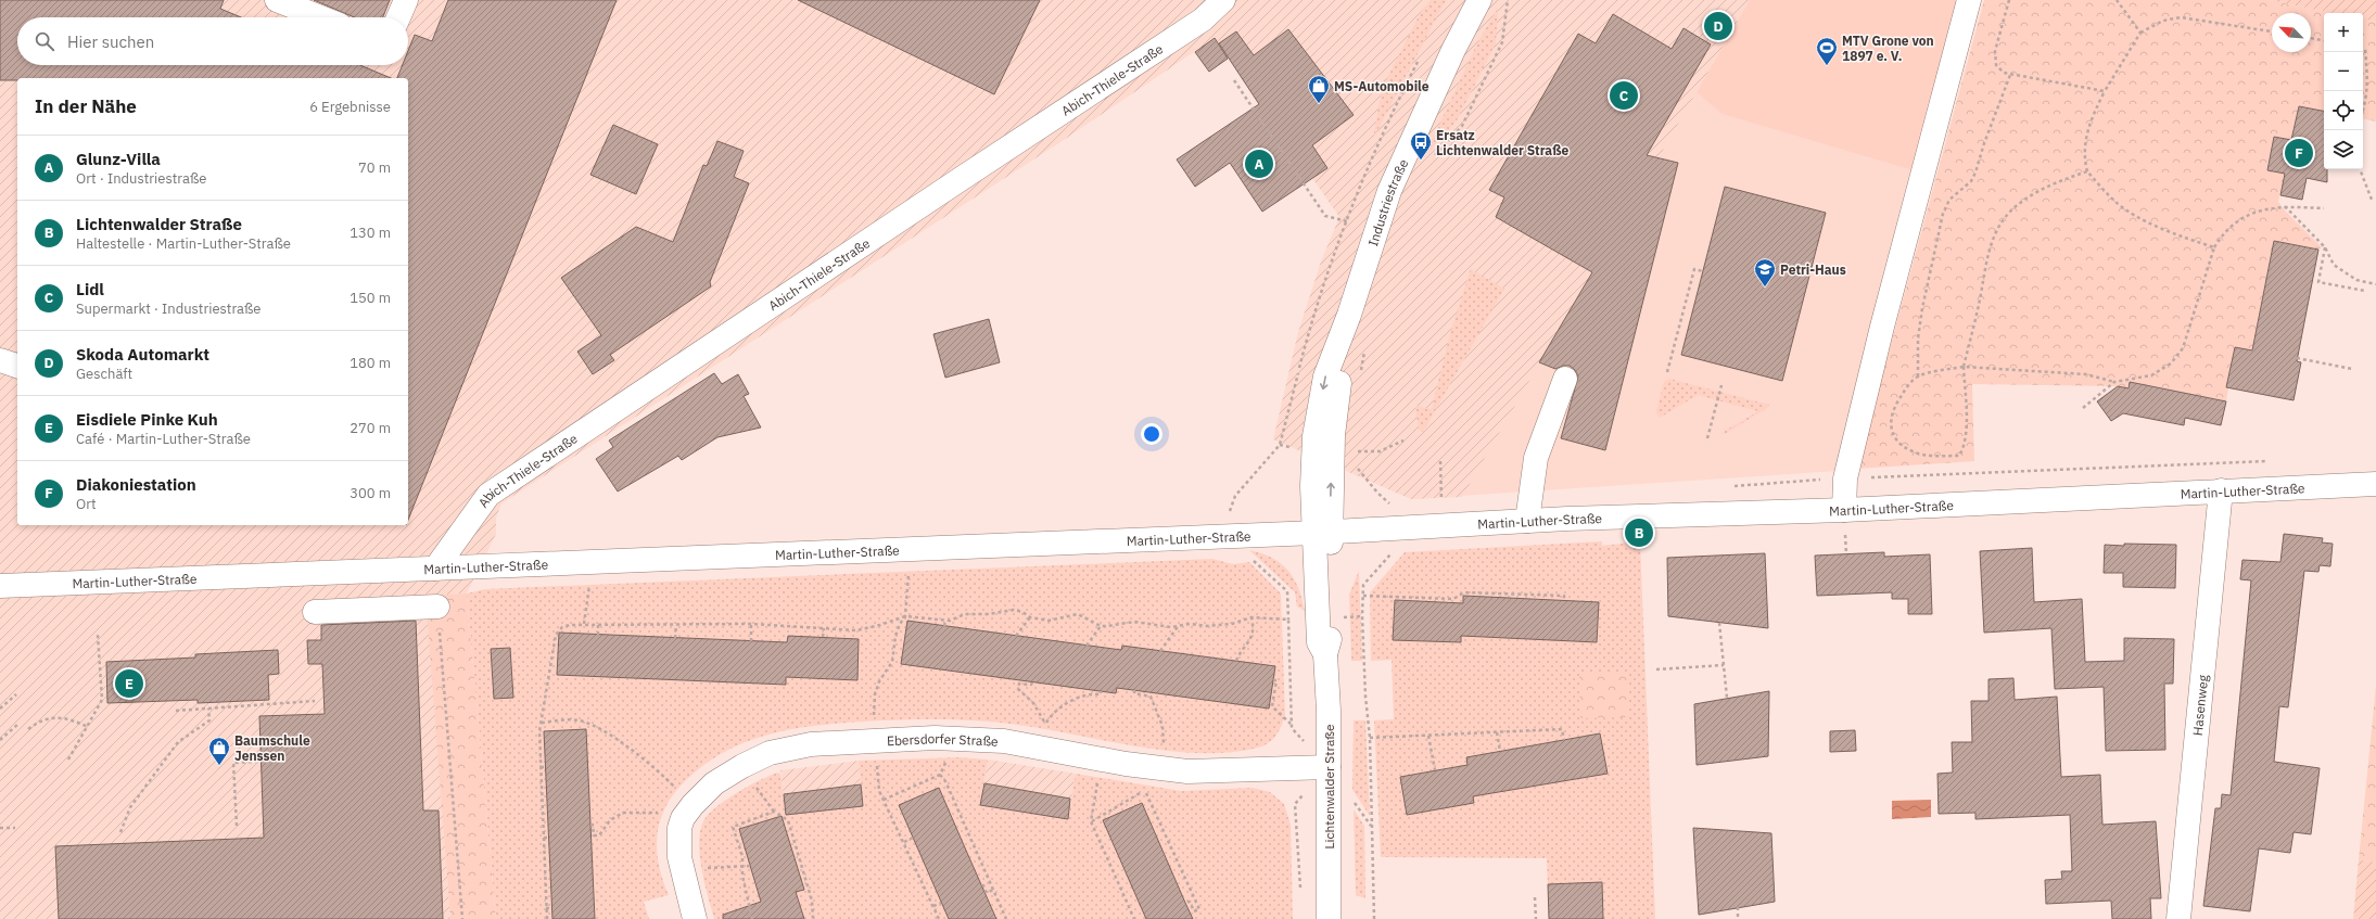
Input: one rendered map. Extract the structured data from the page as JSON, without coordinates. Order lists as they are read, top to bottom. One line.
{"streets":{"street":["Abich-Thiele-Straße","Industriestraße","Martin-Luther-Straße","Hasenweg","Ebersdorfer Straße","Lichtenwalder Straße"]},"crossings":[["Abich-Thiele-Straße","Martin-Luther-Straße"],["Industriestraße","Martin-Luther-Straße"],["Industriestraße","Lichtenwalder Straße"],["Martin-Luther-Straße","Hasenweg"],["Martin-Luther-Straße","Lichtenwalder Straße"],["Ebersdorfer Straße","Lichtenwalder Straße"]],"places":{"sports":["MTV Grone von 1897 e. V."],"shop":["MS-Automobile","Baumschule Jenssen"],"bus stop":["Ersatz Lichtenwalder Straße"],"school or university":["Petri-Haus"]},"north":"top left","page":{"pins":["D","C","F","A","B","E"],"map_buttons":["+","−"],"search":"Hier suchen","heading":["In der Nähe","6 Ergebnisse"],"list":[{"mark":"A","name":"Glunz-Villa","note":"Ort · Industriestraße","value":"70 m"},{"mark":"B","name":"Lichtenwalder Straße","note":"Haltestelle · Martin-Luther-Straße","value":"130 m"},{"mark":"C","name":"Lidl","note":"Supermarkt · Industriestraße","value":"150 m"},{"mark":"D","name":"Skoda Automarkt","note":"Geschäft","value":"180 m"},{"mark":"E","name":"Eisdiele Pinke Kuh","note":"Café · Martin-Luther-Straße","value":"270 m"},{"mark":"F","name":"Diakoniestation","note":"Ort","value":"300 m"}]}}
